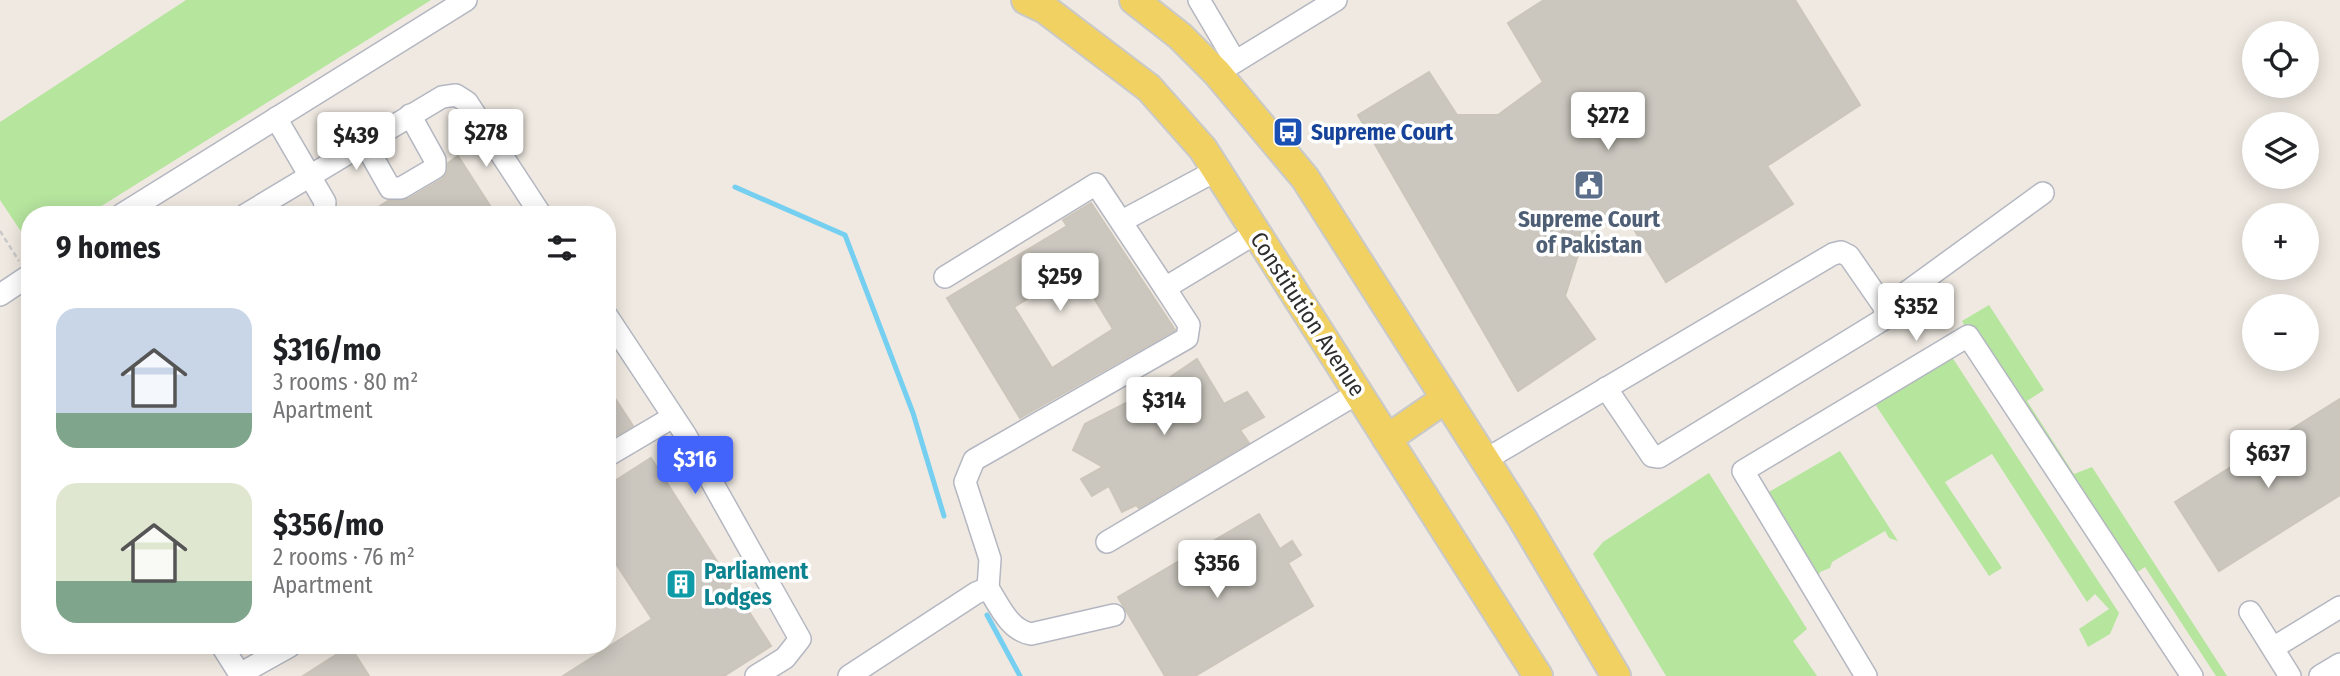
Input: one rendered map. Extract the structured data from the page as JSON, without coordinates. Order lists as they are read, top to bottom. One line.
{"streets":{"main road":["Constitution Avenue"]},"places":{"bus stop":["Supreme Court"],"public building":["Supreme Court of Pakistan"],"building":["Parliament Lodges"]},"page":{"map_buttons":["+","−"],"price":["$272","$278","$439","$259","$352","$314","$637","$316","$356"],"heading":"9 homes","list":[{"name":"$316/mo","note":"3 rooms · 80 m² · Apartment"},{"name":"$356/mo","note":"2 rooms · 76 m² · Apartment"}]}}
